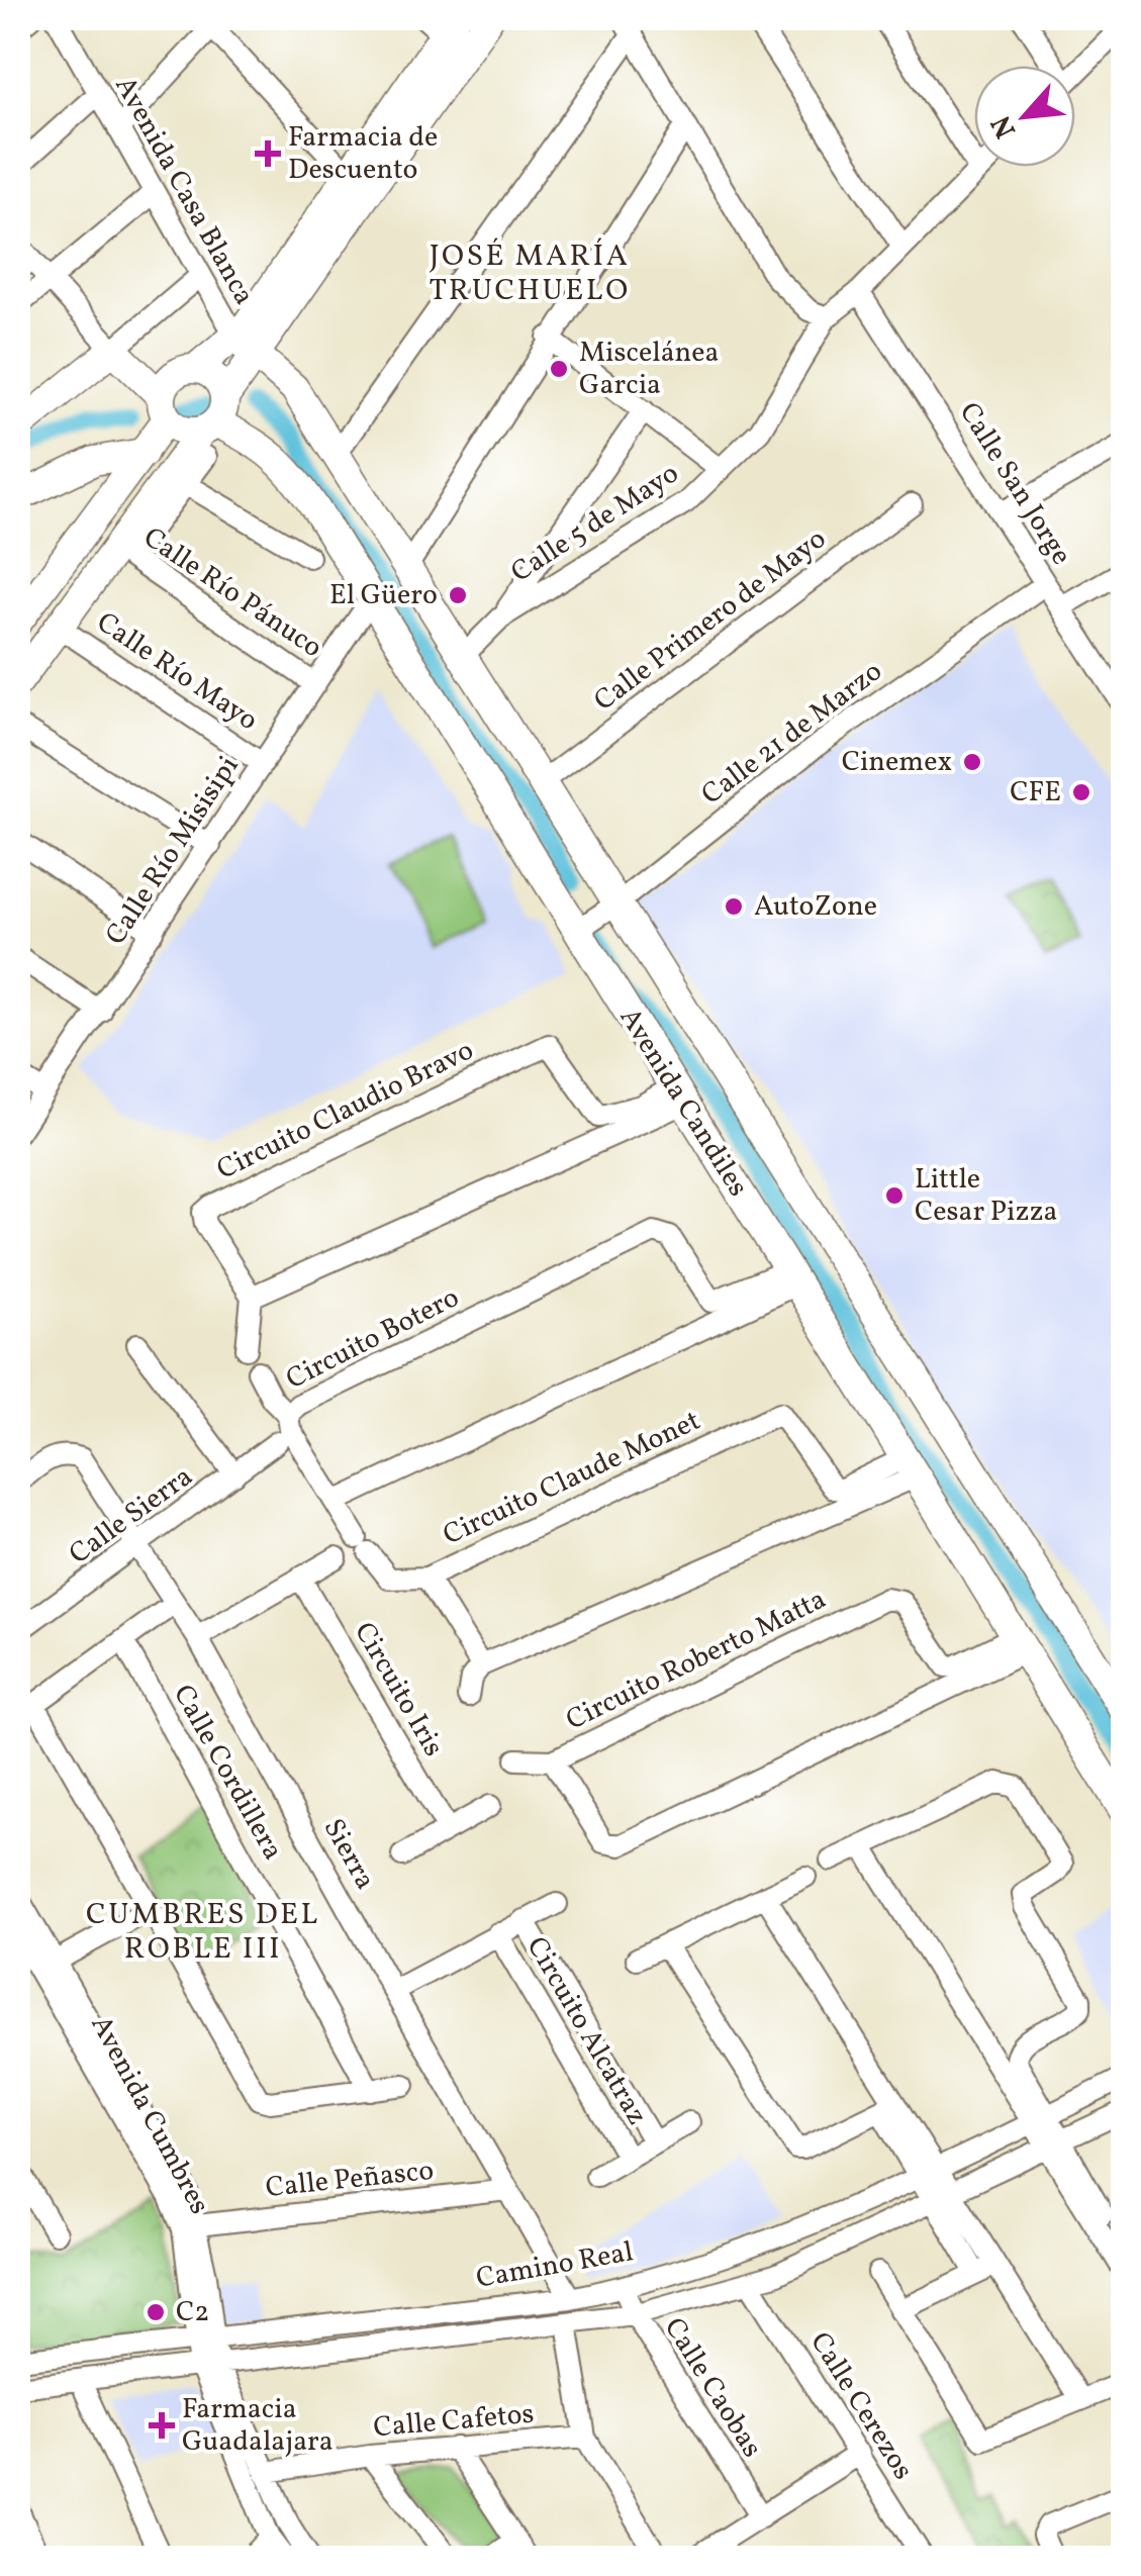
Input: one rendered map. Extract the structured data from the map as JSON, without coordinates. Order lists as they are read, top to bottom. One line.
{"streets":{"main road":["Avenida Candiles"],"street":["Avenida Casa Blanca","Calle San Jorge","Calle 5 de Mayo","Calle Río Pánuco","Calle Primero de Mayo","Calle Río Mayo","Calle 21 de Marzo","Calle Río Misisipi","Circuito Claudio Bravo","Circuito Botero","Circuito Claude Monet","Calle Sierra","Circuito Roberto Matta","Circuito Iris","Calle Cordillera","Sierra","Circuito Alcatraz","Avenida Cumbres","Calle Peñasco","Camino Real","Calle Caobas","Calle Cerezos","Calle Cafetos"]},"crossings":[["Avenida Casa Blanca","Avenida Candiles"],["Calle San Jorge","Calle 5 de Mayo"],["Calle San Jorge","Calle 21 de Marzo"],["Calle 5 de Mayo","Avenida Candiles"],["Calle Río Pánuco","Calle Río Misisipi"],["Calle Primero de Mayo","Avenida Candiles"],["Calle Río Mayo","Calle Río Misisipi"],["Calle 21 de Marzo","Avenida Candiles"],["Calle Río Misisipi","Avenida Candiles"],["Avenida Candiles","Circuito Claudio Bravo"],["Avenida Candiles","Circuito Botero"],["Avenida Candiles","Circuito Claude Monet"],["Avenida Candiles","Circuito Roberto Matta"],["Circuito Botero","Circuito Claude Monet"],["Calle Sierra","Sierra"],["Sierra","Circuito Alcatraz"],["Sierra","Calle Peñasco"],["Sierra","Camino Real"],["Avenida Cumbres","Calle Peñasco"],["Avenida Cumbres","Camino Real"],["Avenida Cumbres","Calle Cafetos"],["Camino Real","Calle Caobas"],["Camino Real","Calle Cerezos"]],"districts":["JOSÉ MARÍA TRUCHUELO","CUMBRES DEL ROBLE III"],"places":{"health":["Farmacia de Descuento","Farmacia Guadalajara"],"other":["Miscelánea Garcia","El Güero","Cinemex","CFE","AutoZone","Little Cesar Pizza","C2"]},"north":"bottom left"}
